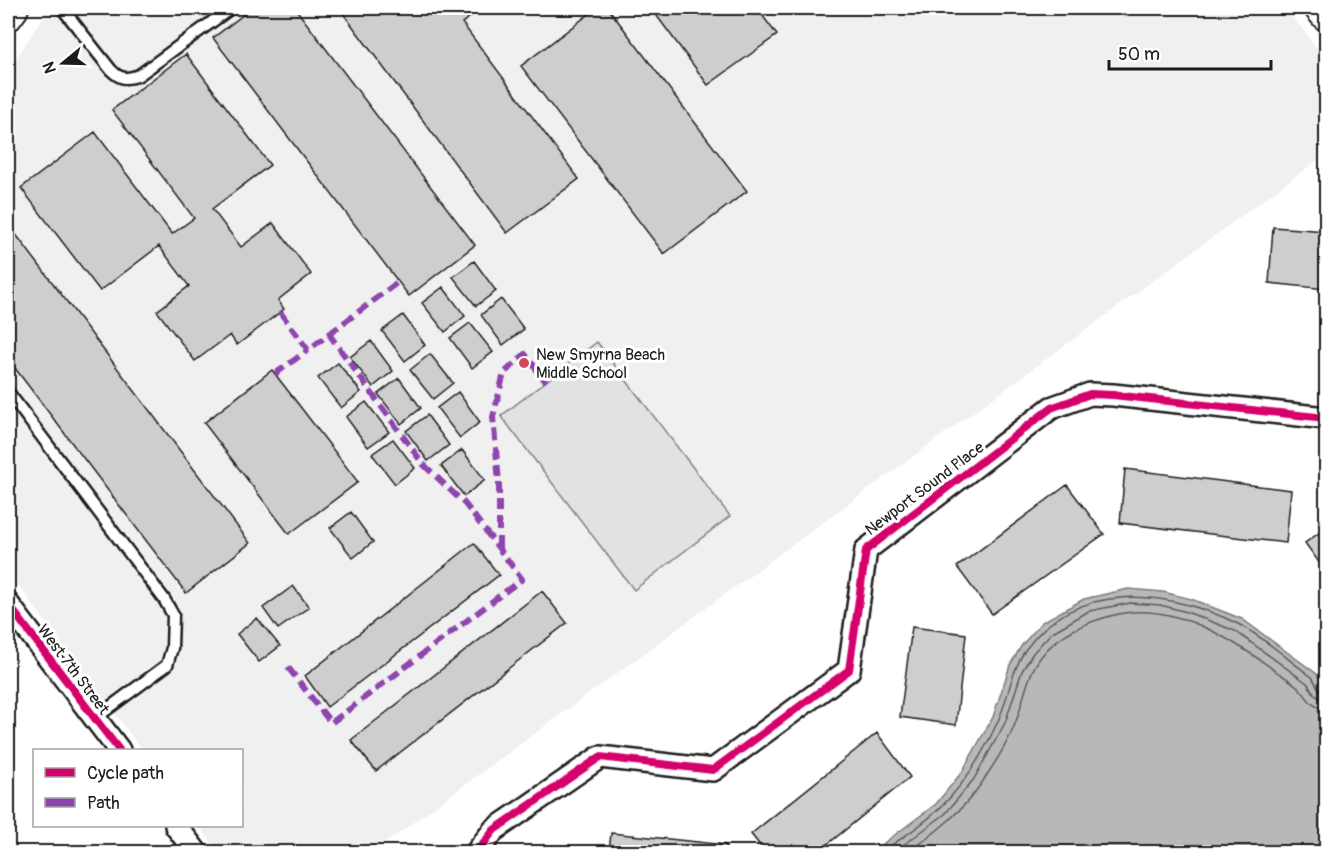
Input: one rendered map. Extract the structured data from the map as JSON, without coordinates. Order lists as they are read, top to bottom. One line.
{"streets":{"street":["Newport Sound Place","West 7th Street"]},"places":["New Smyrna Beach Middle School"],"legend":["Cycle path","Path"],"scale_bar":"50 m","north":"left"}
